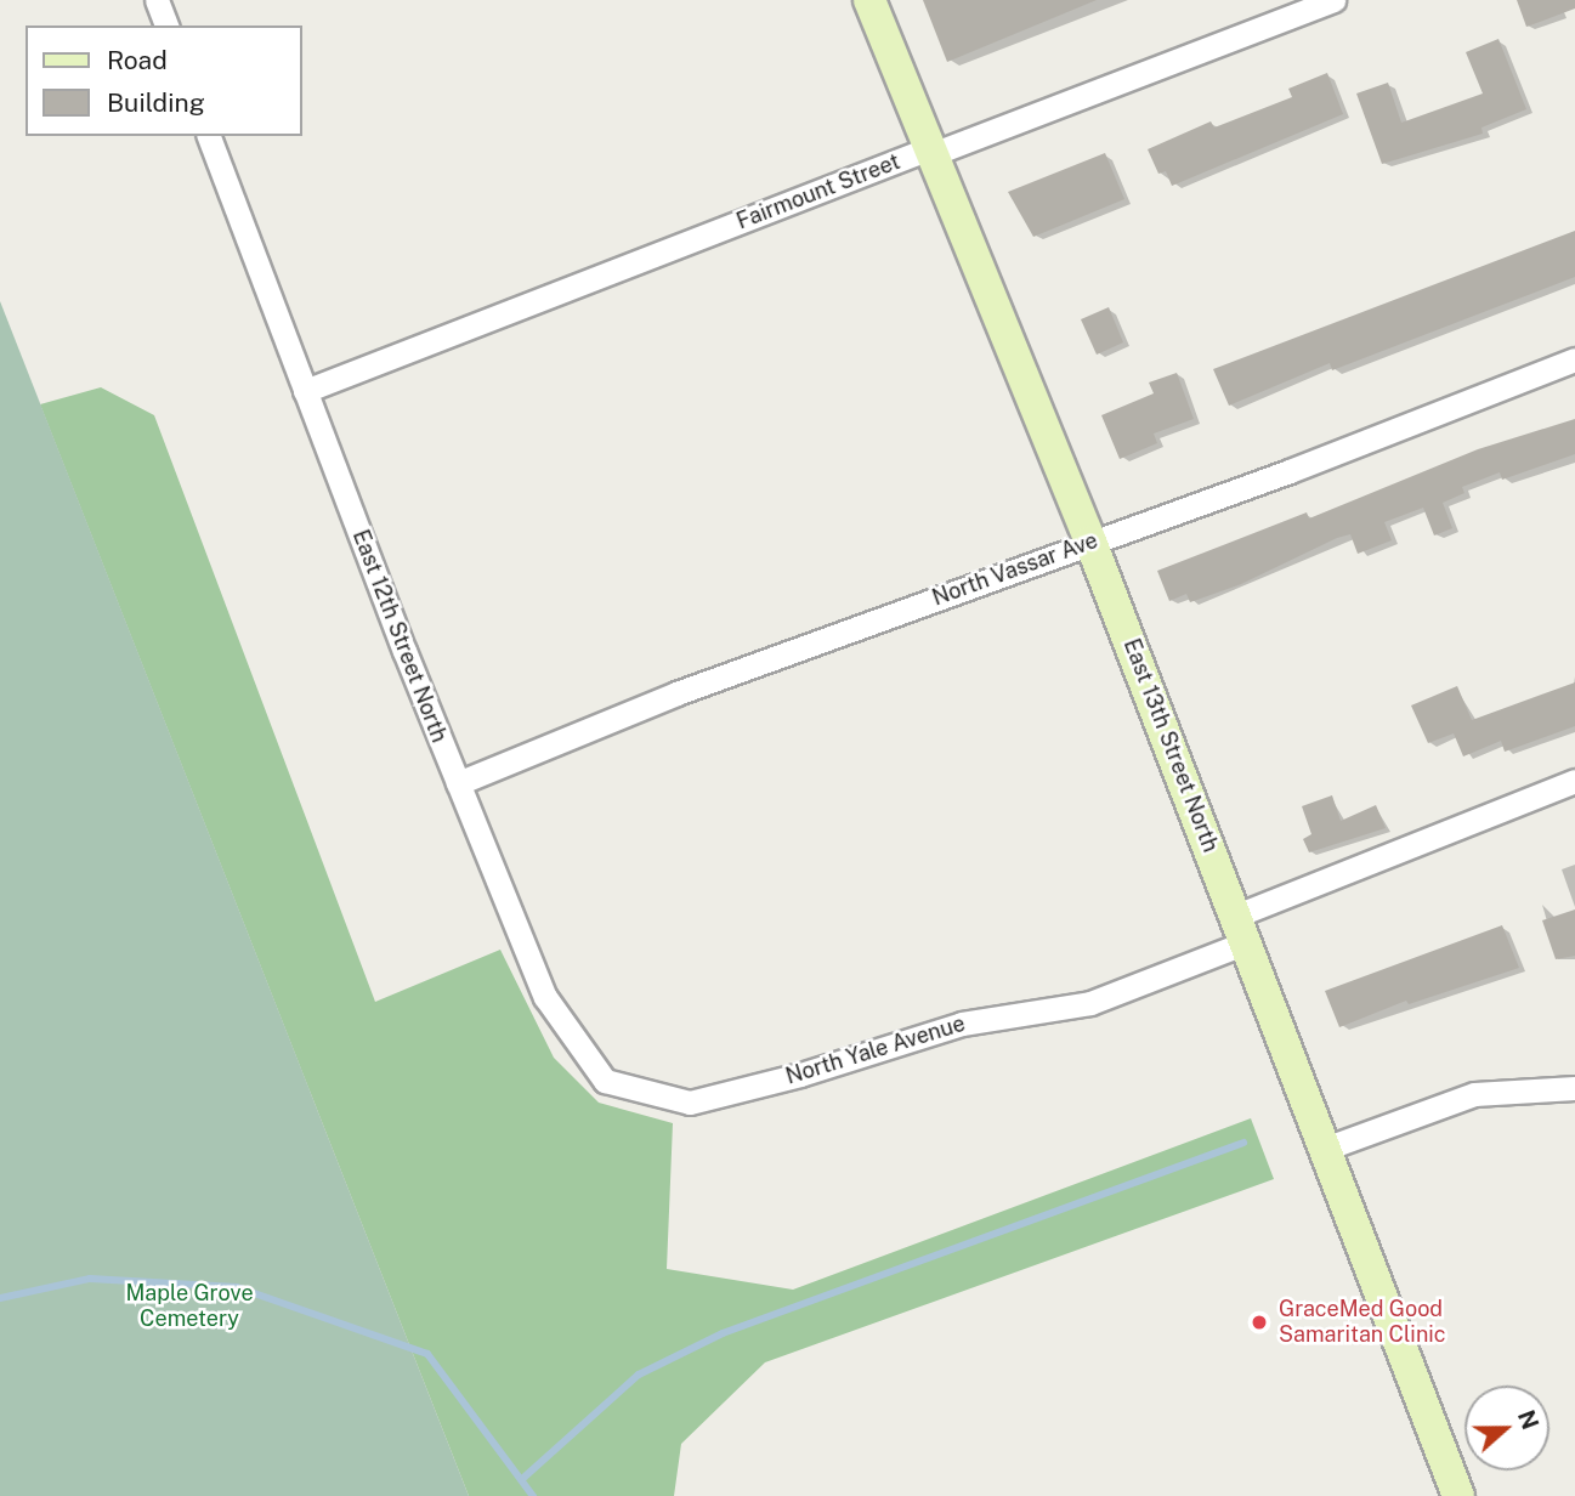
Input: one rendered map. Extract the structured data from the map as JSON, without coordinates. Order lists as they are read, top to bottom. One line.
{"streets":{"main road":["East 13th Street North"],"street":["Fairmount Street","North Vassar Ave","East 12th Street North","North Yale Avenue"]},"crossings":[["Fairmount Street","East 12th Street North"],["Fairmount Street","East 13th Street North"],["North Vassar Ave","East 12th Street North"],["North Vassar Ave","East 13th Street North"],["East 12th Street North","North Yale Avenue"],["East 13th Street North","North Yale Avenue"]],"parks":["Maple Grove Cemetery"],"places":["GraceMed Good Samaritan Clinic"],"legend":["Road","Building"],"north":"right"}
